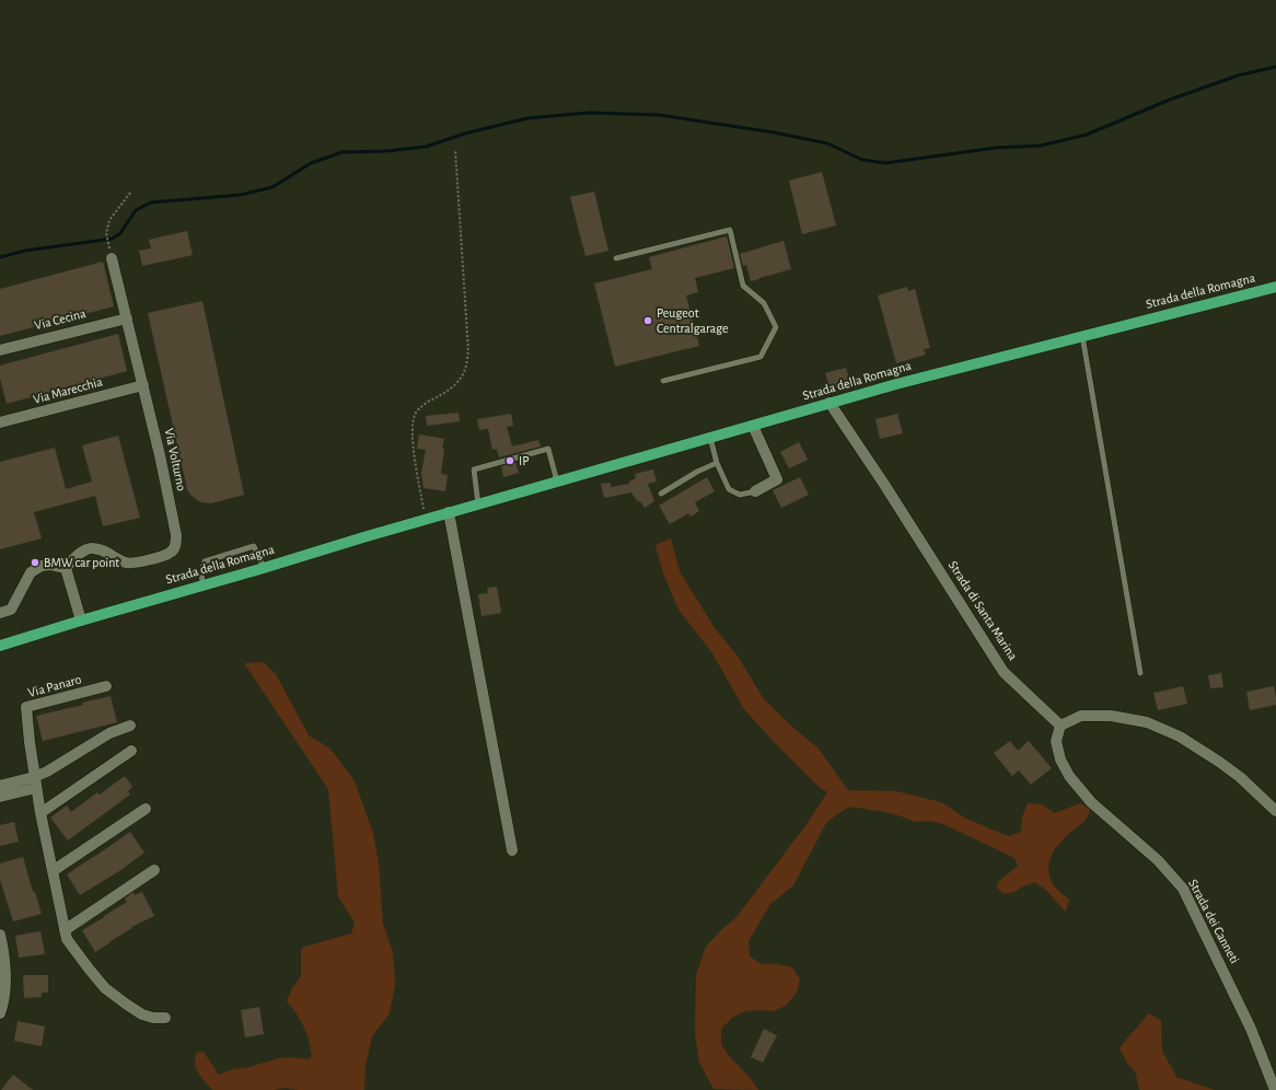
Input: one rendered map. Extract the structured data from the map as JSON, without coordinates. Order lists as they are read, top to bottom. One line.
{"streets":{"main road":["Strada della Romagna"],"street":["Via Cecina","Via Marecchia","Via Volturno","Strada di Santa Marina","Via Panaro","Strada dei Canneti"]},"crossings":[["Strada della Romagna","Strada di Santa Marina"],["Via Cecina","Via Volturno"],["Via Marecchia","Via Volturno"],["Strada di Santa Marina","Strada dei Canneti"]],"places":["Peugeot Centralgarage","IP","BMW car point"]}
